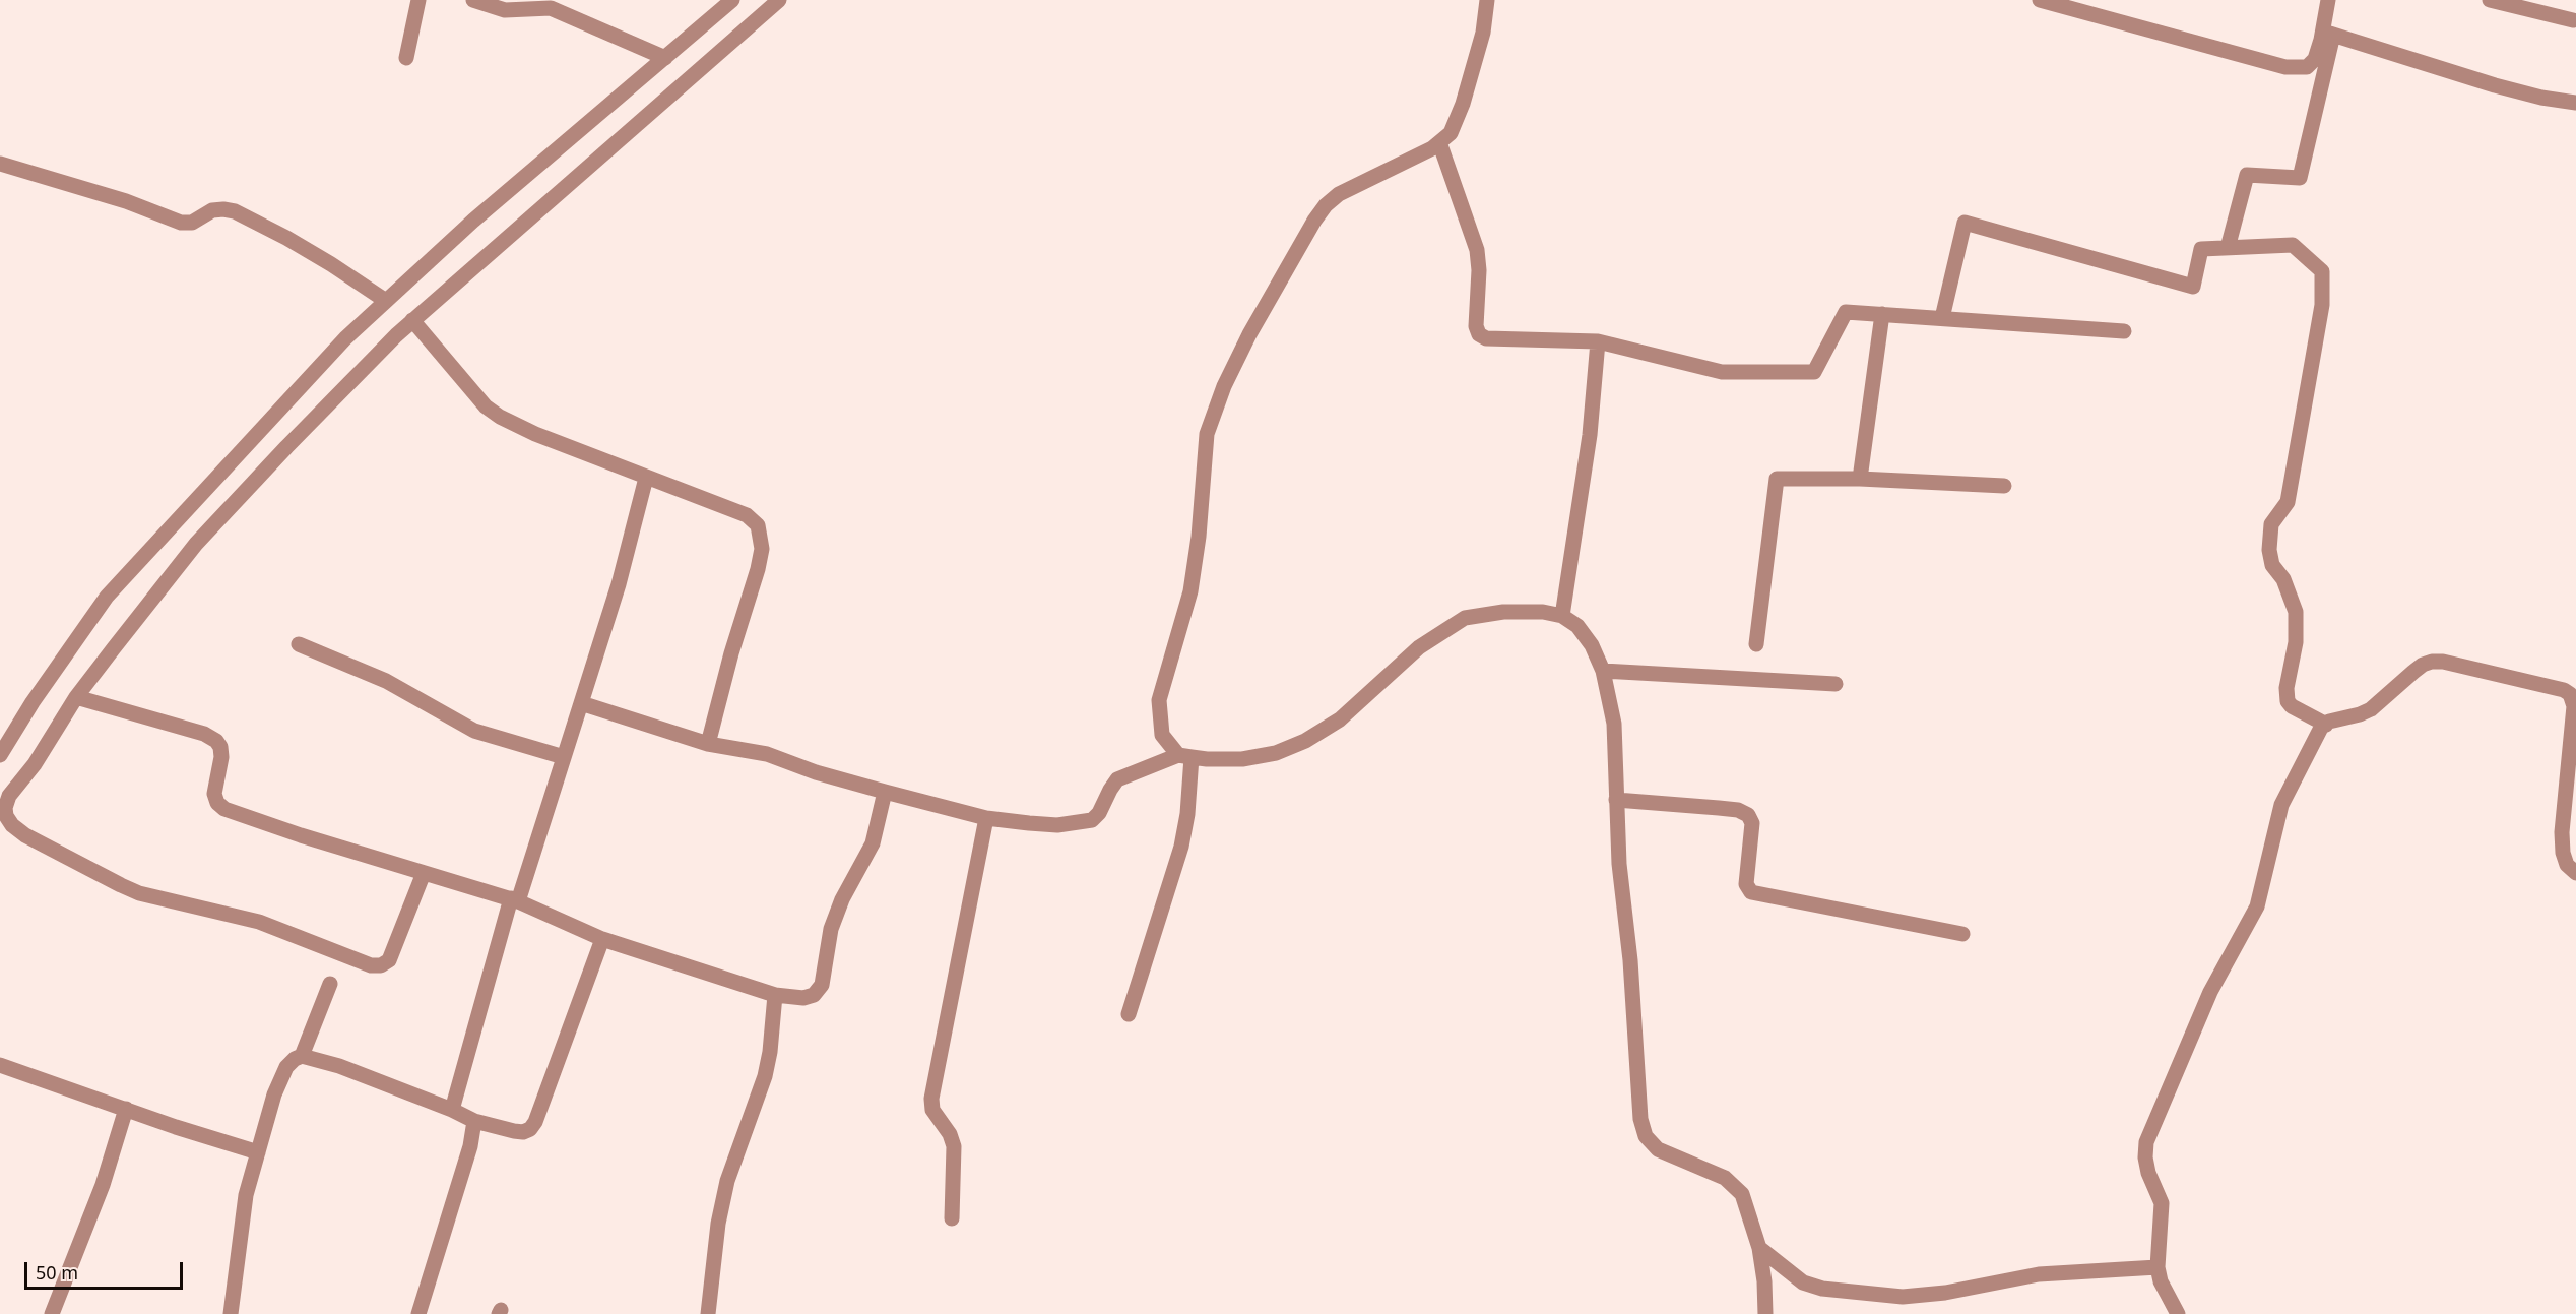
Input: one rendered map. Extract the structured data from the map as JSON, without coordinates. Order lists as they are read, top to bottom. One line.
{"scale_bar":"50 m"}
